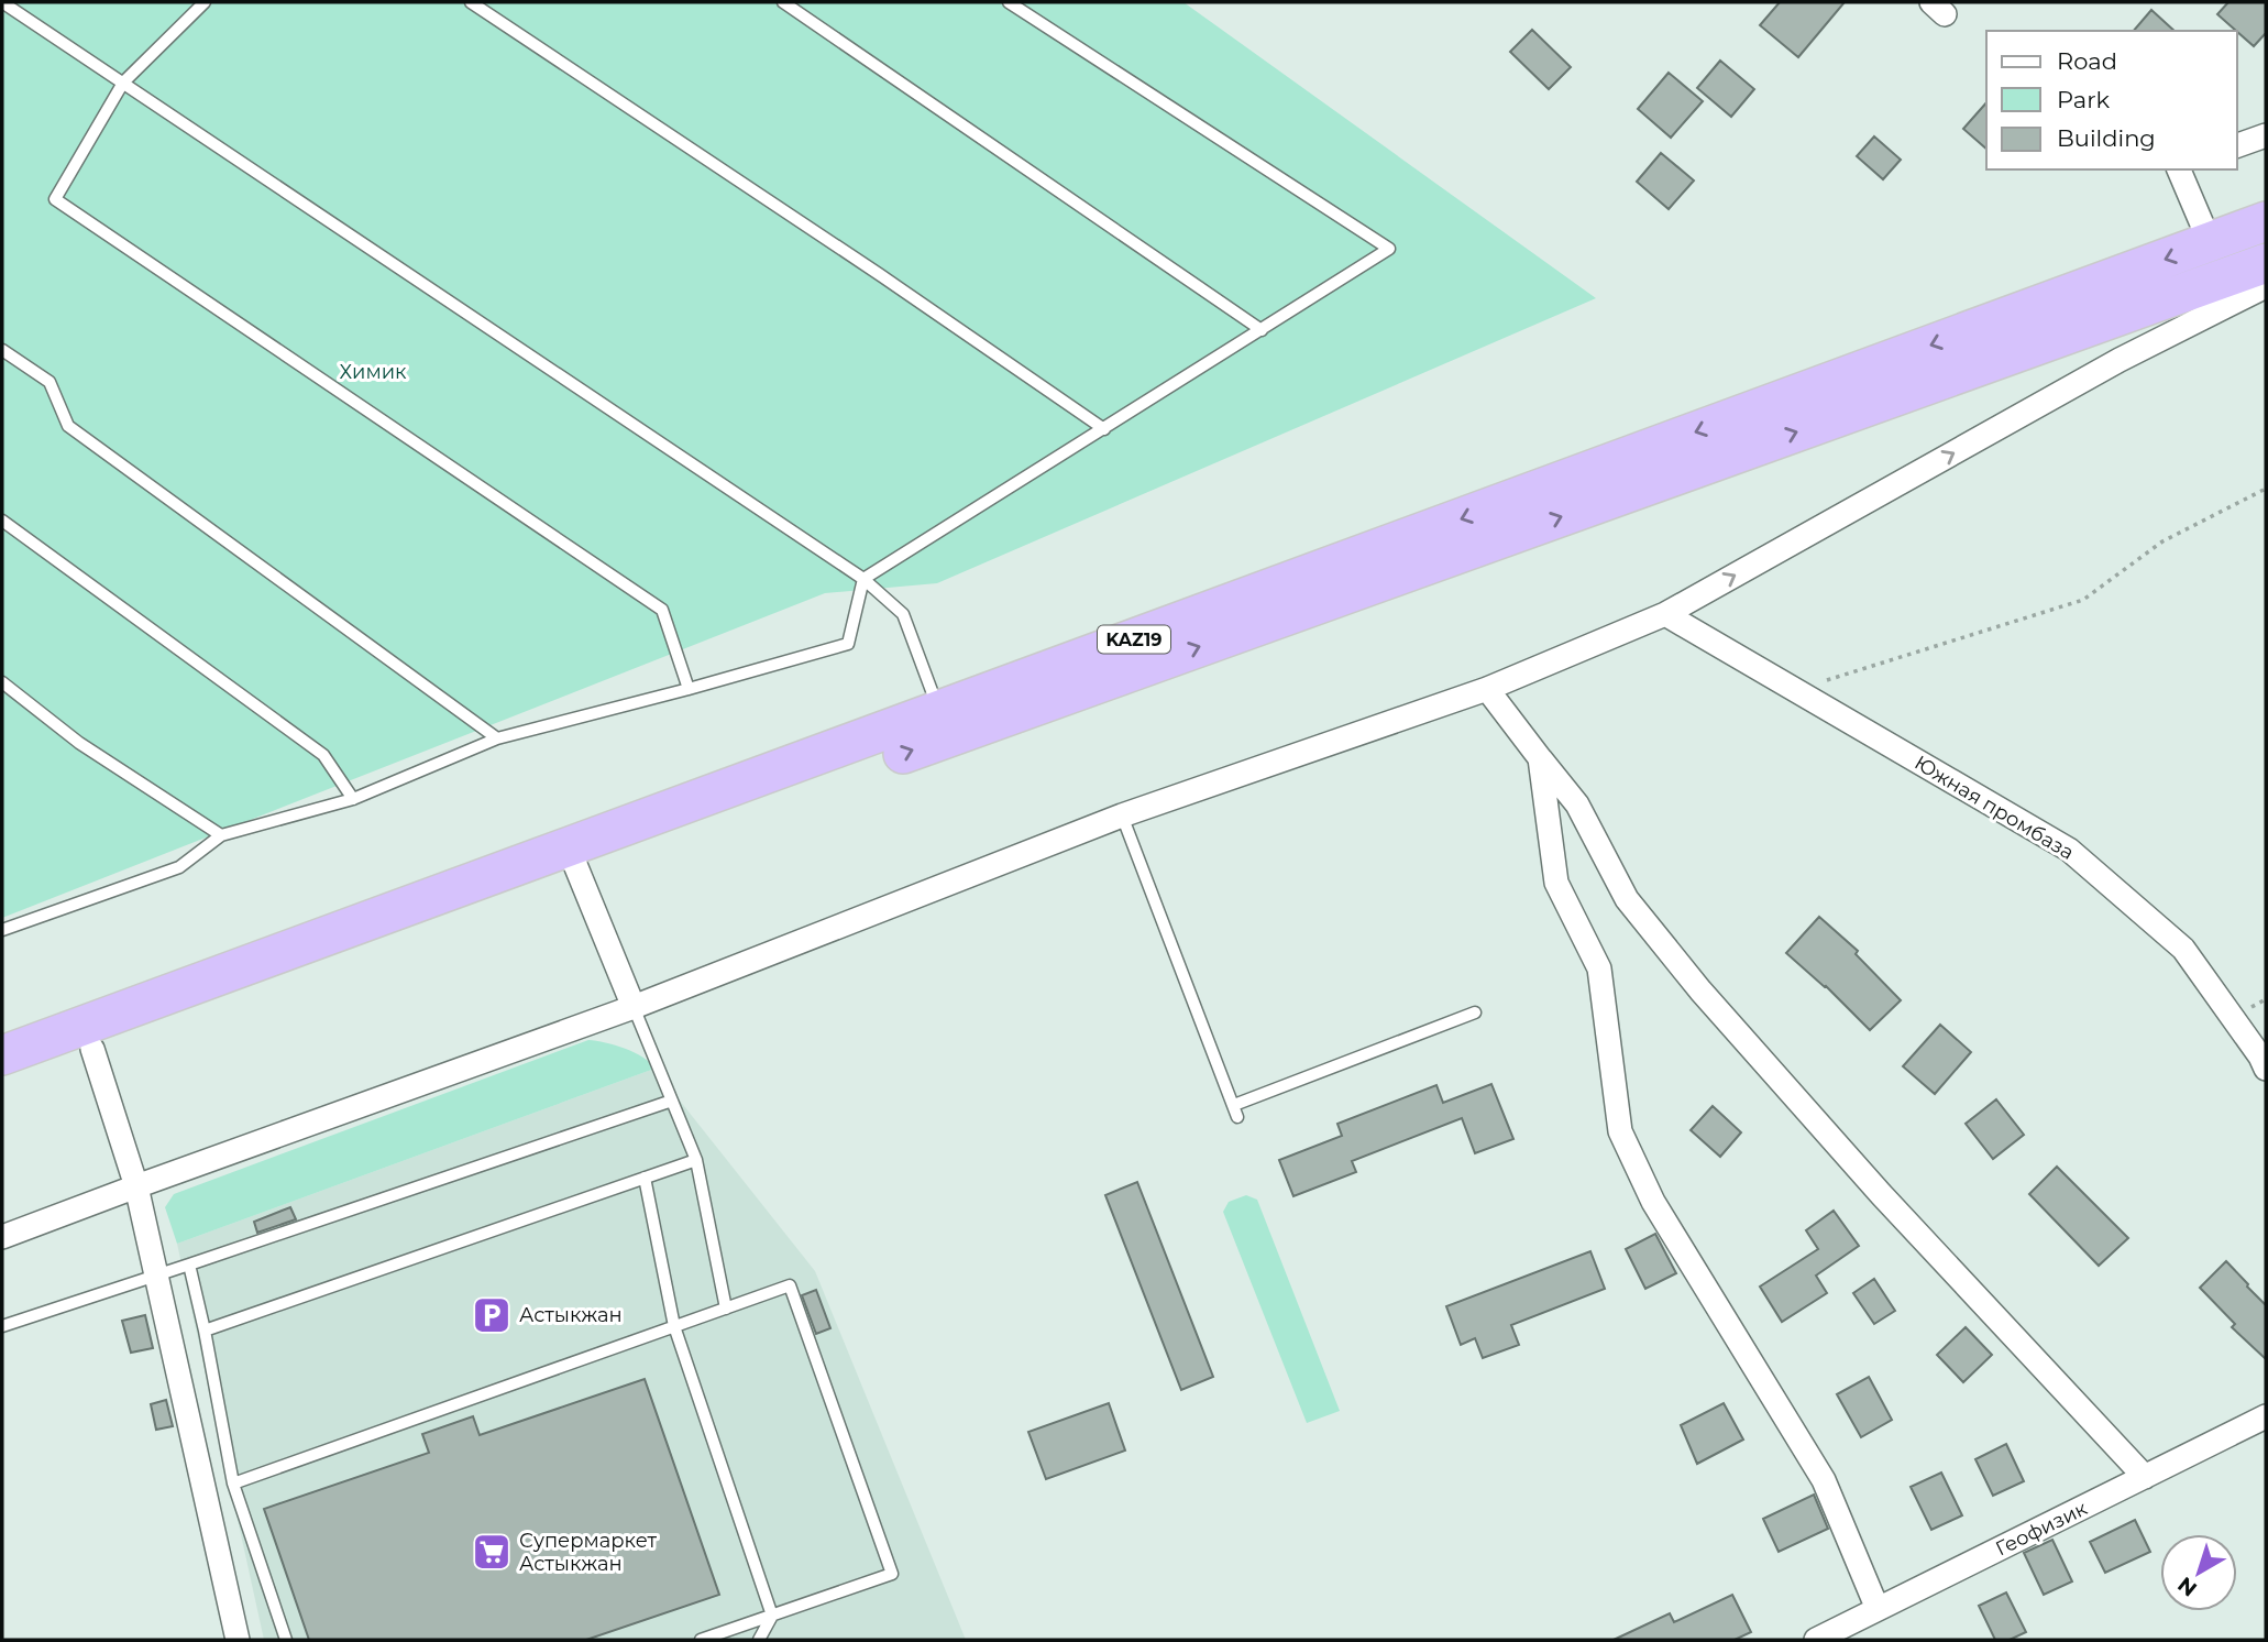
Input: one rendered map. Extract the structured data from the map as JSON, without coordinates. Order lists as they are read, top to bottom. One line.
{"streets":{"highway":["KAZ19"],"street":["Южная промбаза","Геофизик"]},"parks":["Химик"],"places":{"parking":["Астыкжан"],"supermarket":["Супермаркет Астыкжан"]},"legend":["Road","Park","Building"],"north":"bottom left"}
